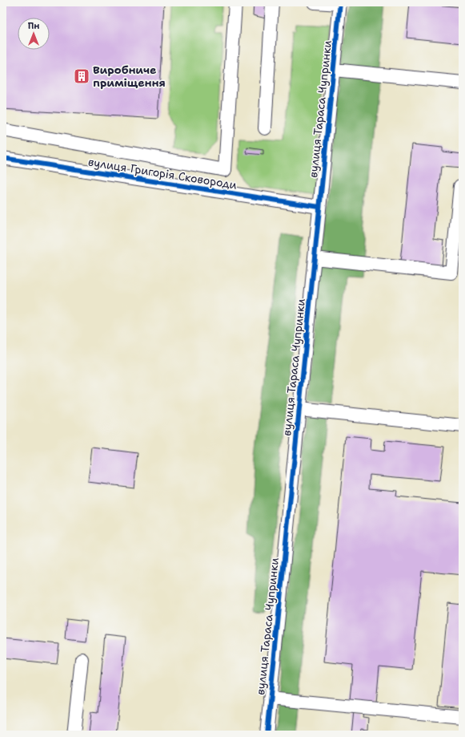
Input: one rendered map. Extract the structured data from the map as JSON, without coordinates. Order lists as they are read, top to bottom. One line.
{"streets":{"street":["вулиця Тараса Чупринки","вулиця Григорія Сковороди"]},"crossings":[["вулиця Тараса Чупринки","вулиця Григорія Сковороди"]],"places":{"building":["Виробниче приміщення"]},"north":"top"}
